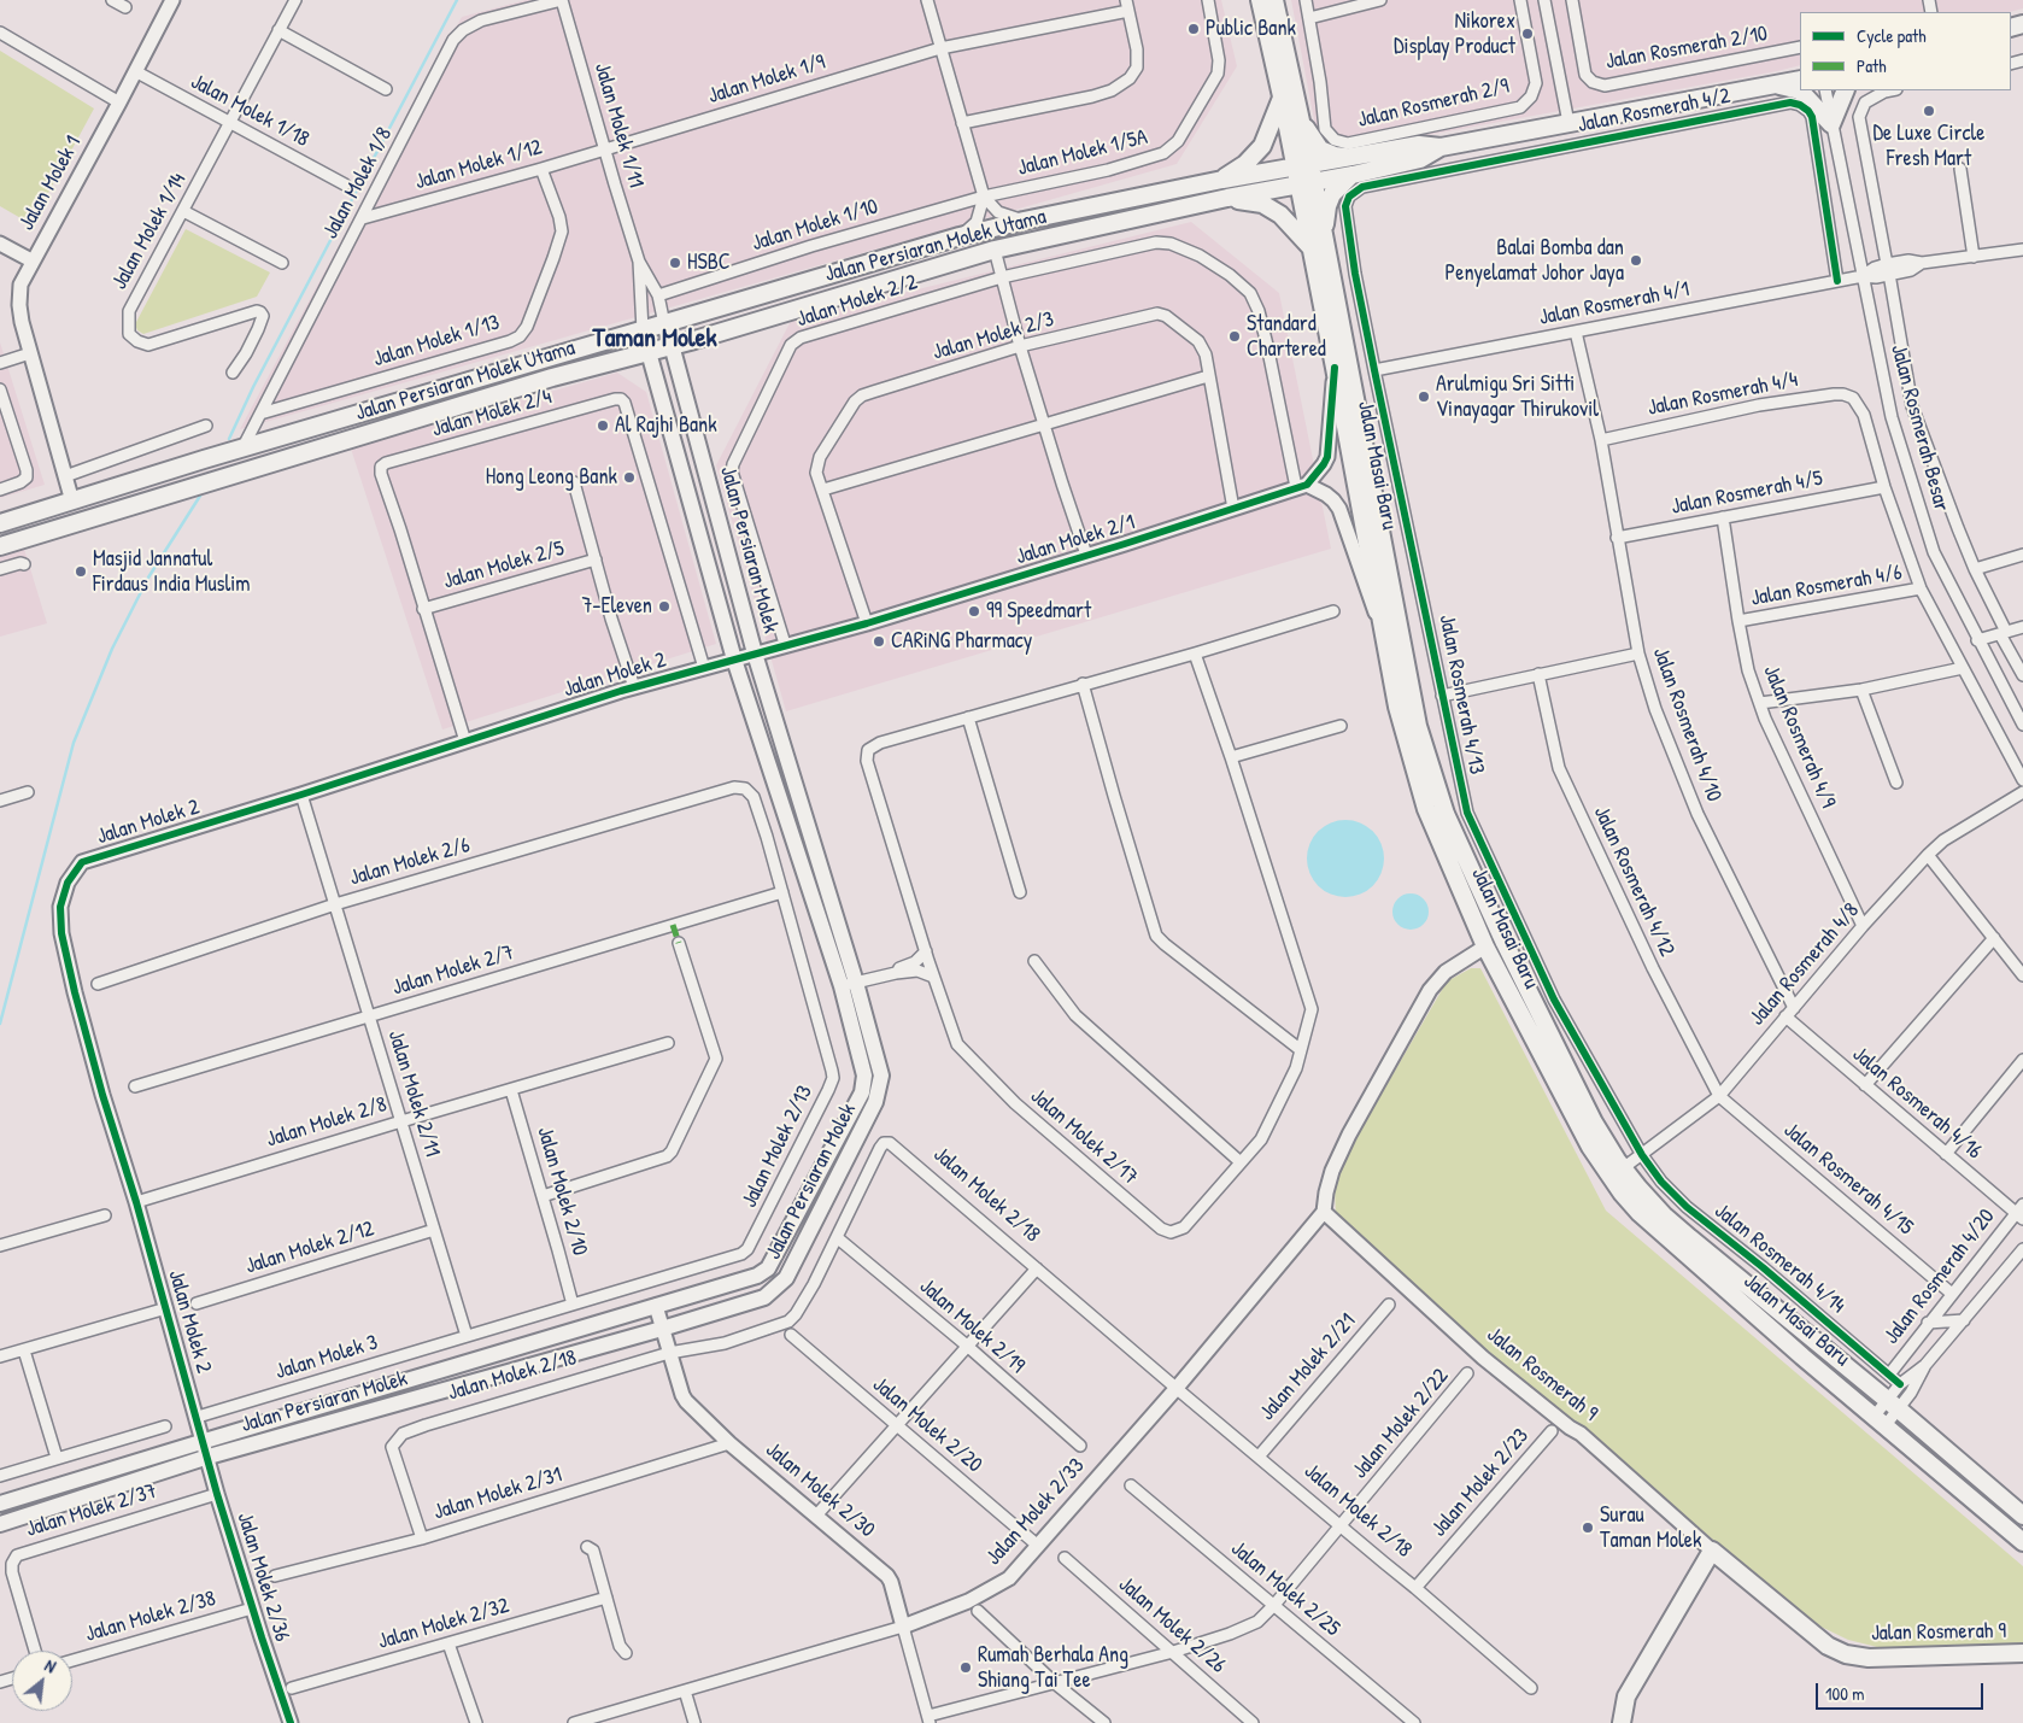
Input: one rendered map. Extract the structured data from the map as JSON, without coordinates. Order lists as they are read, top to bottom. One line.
{"streets":{"main road":["Jalan Persiaran Molek Utama","Jalan Masai Baru","Jalan Persiaran Molek","Jalan Rosmerah 9"],"street":["Jalan Rosmerah 2/10","Jalan Molek 1/9","Jalan Rosmerah 2/9","Jalan Molek 1/18","Jalan Rosmerah 4/2","Jalan Molek 1/11","Jalan Molek 1/5A","Jalan Molek 1/12","Jalan Molek 1","Jalan Molek 1/8","Jalan Molek 1/10","Jalan Molek 1/14","Jalan Molek 2/2","Jalan Rosmerah 4/1","Jalan Molek 2/3","Jalan Molek 1/13","Jalan Rosmerah 4/4","Jalan Molek 2/4","Jalan Rosmerah Besar","Jalan Rosmerah 4/5","Jalan Molek 2/1","Jalan Molek 2/5","Jalan Rosmerah 4/6","Jalan Molek 2","Jalan Rosmerah 4/13","Jalan Rosmerah 4/10","Jalan Rosmerah 4/9","Jalan Molek 2/6","Jalan Rosmerah 4/12","Jalan Rosmerah 4/8","Jalan Molek 2/7","Jalan Molek 2/11","Jalan Rosmerah 4/16","Jalan Molek 2/8","Jalan Molek 2/17","Jalan Molek 2/13","Jalan Rosmerah 4/15","Jalan Molek 2/10","Jalan Molek 2/18","Jalan Molek 2/12","Jalan Rosmerah 4/14","Jalan Rosmerah 4/20","Jalan Molek 2/19","Jalan Molek 3","Jalan Molek 2/21","Jalan Molek 2/22","Jalan Molek 2/20","Jalan Molek 2/23","Jalan Molek 2/30","Jalan Molek 2/31","Jalan Molek 2/37","Jalan Molek 2/33","Jalan Molek 2/36","Jalan Molek 2/25","Jalan Molek 2/38","Jalan Molek 2/32","Jalan Molek 2/26"]},"crossings":[["Jalan Molek 1/9","Jalan Molek 1/11"],["Jalan Molek 1/9","Jalan Molek 1/12"],["Jalan Molek 1/18","Jalan Molek 1"],["Jalan Molek 1/18","Jalan Molek 1/14"],["Jalan Rosmerah 4/2","Jalan Rosmerah 4/1"],["Jalan Rosmerah 4/2","Jalan Rosmerah 4/13"],["Jalan Molek 1/11","Jalan Molek 1/12"],["Jalan Molek 1/11","Jalan Molek 1/8"],["Jalan Molek 1/11","Jalan Molek 1/10"],["Jalan Molek 1/11","Jalan Persiaran Molek Utama"],["Jalan Molek 1/11","Jalan Persiaran Molek"],["Jalan Molek 1/5A","Jalan Molek 1/10"],["Jalan Molek 1/12","Jalan Molek 1/8"],["Jalan Molek 1/12","Jalan Molek 1/13"],["Jalan Molek 1","Jalan Persiaran Molek Utama"],["Jalan Molek 1/8","Jalan Persiaran Molek Utama"],["Jalan Molek 1/8","Jalan Molek 1/13"],["Jalan Persiaran Molek Utama","Jalan Masai Baru"],["Jalan Persiaran Molek Utama","Jalan Persiaran Molek"],["Jalan Molek 2/2","Jalan Molek 2/1"],["Jalan Rosmerah 4/1","Jalan Rosmerah Besar"],["Jalan Rosmerah 4/1","Jalan Rosmerah 4/13"],["Jalan Rosmerah 4/1","Jalan Rosmerah 4/10"],["Jalan Molek 2/3","Jalan Molek 2/1"],["Jalan Rosmerah 4/4","Jalan Rosmerah 4/5"],["Jalan Rosmerah 4/4","Jalan Rosmerah 4/10"],["Jalan Molek 2/4","Jalan Molek 2/5"],["Jalan Molek 2/4","Jalan Molek 2"],["Jalan Masai Baru","Jalan Rosmerah 4/8"],["Jalan Rosmerah 4/5","Jalan Rosmerah 4/10"],["Jalan Rosmerah 4/5","Jalan Rosmerah 4/9"],["Jalan Molek 2/1","Jalan Persiaran Molek"],["Jalan Molek 2/1","Jalan Molek 2"],["Jalan Persiaran Molek","Jalan Molek 2"],["Jalan Persiaran Molek","Jalan Molek 2/30"],["Jalan Persiaran Molek","Jalan Molek 2/36"],["Jalan Molek 2/5","Jalan Molek 2"],["Jalan Rosmerah 4/6","Jalan Rosmerah 4/9"],["Jalan Molek 2","Jalan Molek 2/11"],["Jalan Molek 2","Jalan Molek 2/8"],["Jalan Molek 2","Jalan Molek 3"],["Jalan Molek 2","Jalan Molek 2/36"],["Jalan Rosmerah 4/13","Jalan Rosmerah 4/8"],["Jalan Rosmerah 4/13","Jalan Rosmerah 4/14"],["Jalan Rosmerah 4/10","Jalan Rosmerah 4/8"],["Jalan Rosmerah 4/9","Jalan Rosmerah 4/8"],["Jalan Molek 2/6","Jalan Molek 2/11"],["Jalan Molek 2/6","Jalan Molek 2/13"],["Jalan Rosmerah 4/12","Jalan Rosmerah 4/8"],["Jalan Rosmerah 4/12","Jalan Rosmerah 4/15"],["Jalan Rosmerah 4/8","Jalan Rosmerah 4/16"],["Jalan Rosmerah 4/8","Jalan Rosmerah 4/15"],["Jalan Rosmerah 4/8","Jalan Rosmerah 4/14"],["Jalan Molek 2/7","Jalan Molek 2/11"],["Jalan Molek 2/7","Jalan Molek 2/13"],["Jalan Molek 2/11","Jalan Molek 2/8"],["Jalan Molek 2/11","Jalan Molek 2/13"],["Jalan Molek 2/11","Jalan Molek 2/12"],["Jalan Molek 2/11","Jalan Molek 3"],["Jalan Rosmerah 4/16","Jalan Rosmerah 4/20"],["Jalan Molek 2/8","Jalan Molek 2/10"],["Jalan Molek 2/13","Jalan Molek 2/10"],["Jalan Molek 2/13","Jalan Molek 3"],["Jalan Rosmerah 4/15","Jalan Rosmerah 4/20"],["Jalan Molek 2/18","Jalan Molek 2/19"],["Jalan Molek 2/18","Jalan Molek 2/21"],["Jalan Molek 2/18","Jalan Molek 2/22"],["Jalan Molek 2/18","Jalan Molek 2/23"],["Jalan Molek 2/18","Jalan Molek 2/30"],["Jalan Molek 2/18","Jalan Molek 2/31"],["Jalan Molek 2/18","Jalan Molek 2/33"],["Jalan Rosmerah 4/14","Jalan Rosmerah 4/20"],["Jalan Rosmerah 9","Jalan Molek 2/33"],["Jalan Molek 2/22","Jalan Molek 2/30"],["Jalan Molek 2/22","Jalan Molek 2/25"],["Jalan Molek 2/22","Jalan Molek 2/26"],["Jalan Molek 2/20","Jalan Molek 2/33"],["Jalan Molek 2/30","Jalan Molek 2/31"],["Jalan Molek 2/30","Jalan Molek 2/33"],["Jalan Molek 2/37","Jalan Molek 2/36"],["Jalan Molek 2/36","Jalan Molek 2/38"]],"districts":["Taman Molek"],"places":["Public Bank","Nikorex Display Product","De Luxe Circle Fresh Mart","Balai Bomba dan Penyelamat Johor Jaya","HSBC","Standard Chartered","Arulmigu Sri Sitti Vinayagar Thirukovil","Al Rajhi Bank","Hong Leong Bank","Masjid Jannatul Firdaus India Muslim","7-Eleven","99 Speedmart","CARiNG Pharmacy","Surau Taman Molek","Rumah Berhala Ang Shiang Tai Tee"],"legend":["Cycle path","Path"],"scale_bar":"100 m","north":"top right"}
